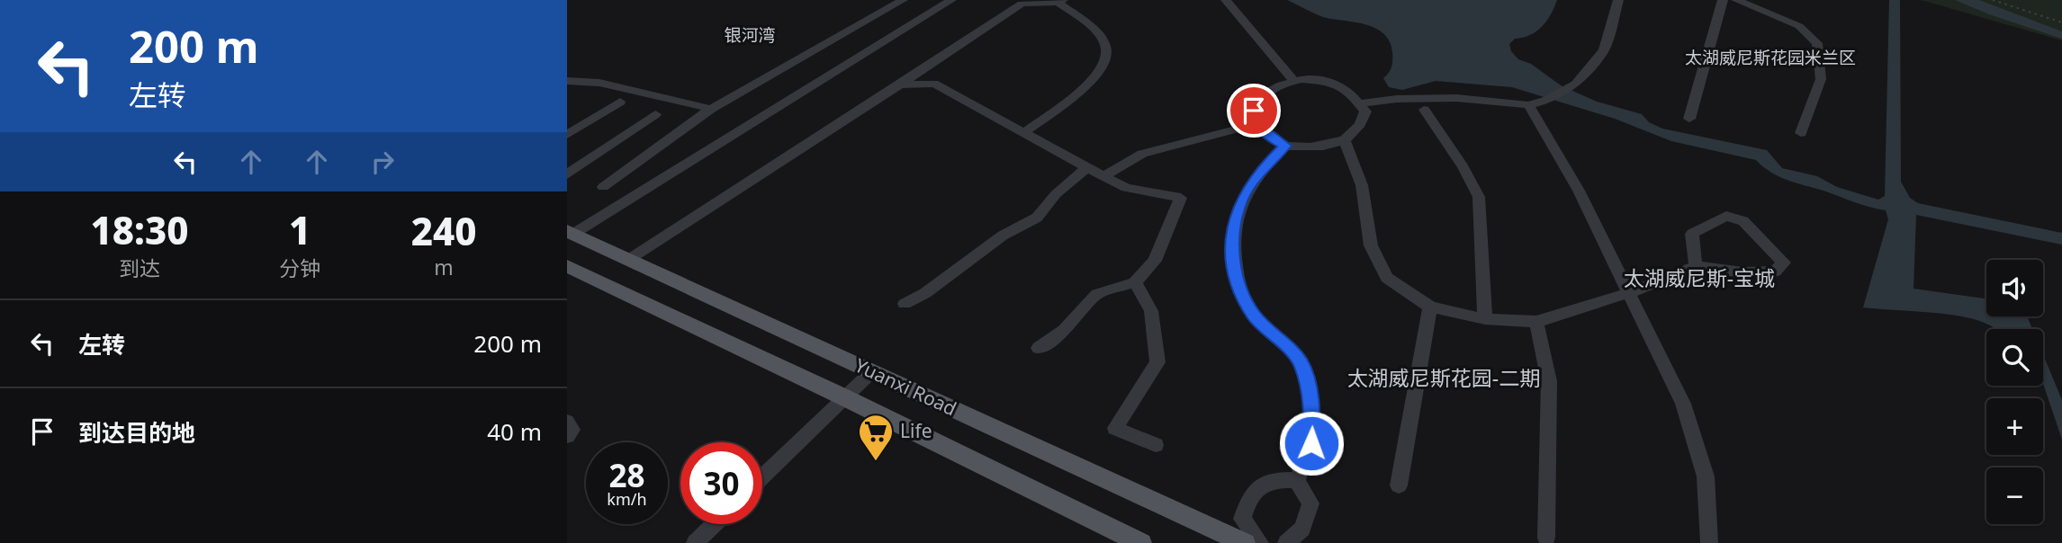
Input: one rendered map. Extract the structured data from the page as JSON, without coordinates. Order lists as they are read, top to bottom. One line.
{"streets":{"main road":["Yuanxi Road"]},"districts":["银河湾","太湖威尼斯花园米兰区","太湖威尼斯-宝城","太湖威尼斯花园-二期"],"places":{"supermarket":["Life"]},"page":{"turn":["200 m","左转"],"eta":["18:30","到达","1","分钟","240","m"],"map_buttons":["+","−"],"list":[{"name":"左转","value":"200 m"},{"name":"到达目的地","value":"40 m"}],"speed":"28 km/h","limit":"30"}}
